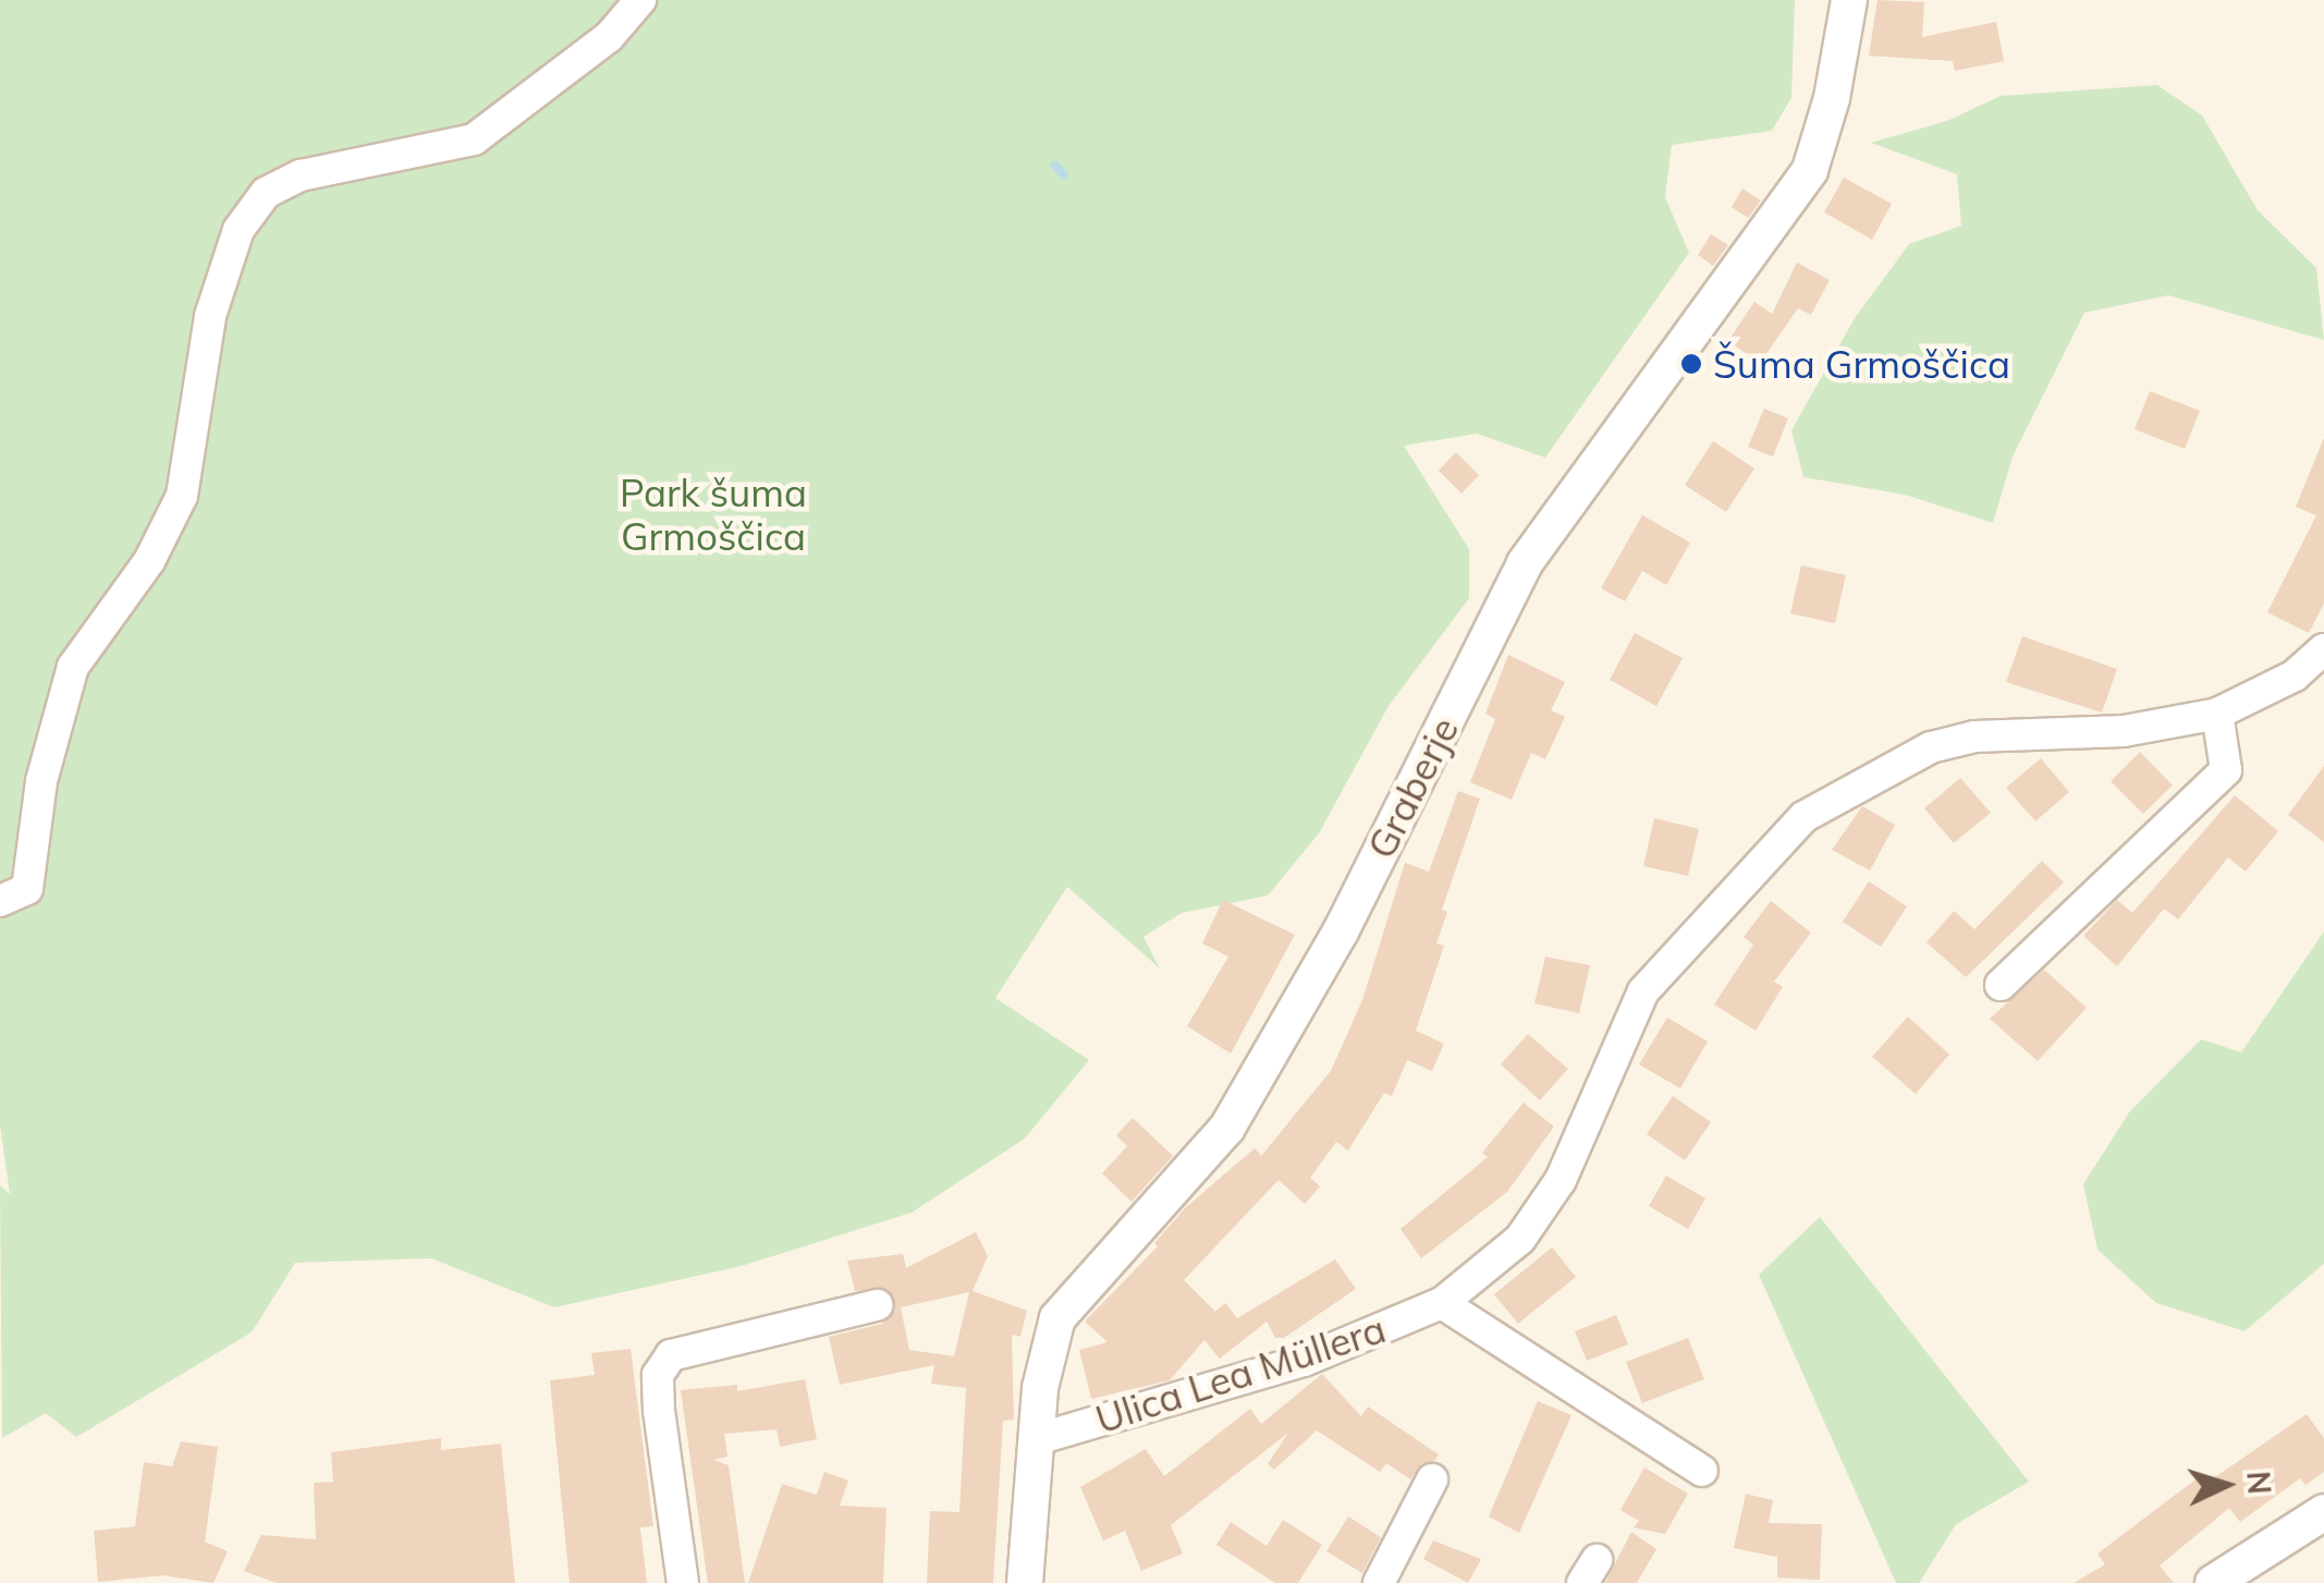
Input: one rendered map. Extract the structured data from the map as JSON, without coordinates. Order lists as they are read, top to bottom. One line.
{"streets":{"street":["Graberje","Ulica Lea Müllera"]},"crossings":[["Graberje","Ulica Lea Müllera"]],"parks":["Park šuma Grmoščica"],"places":["Šuma Grmoščica"],"north":"right"}
